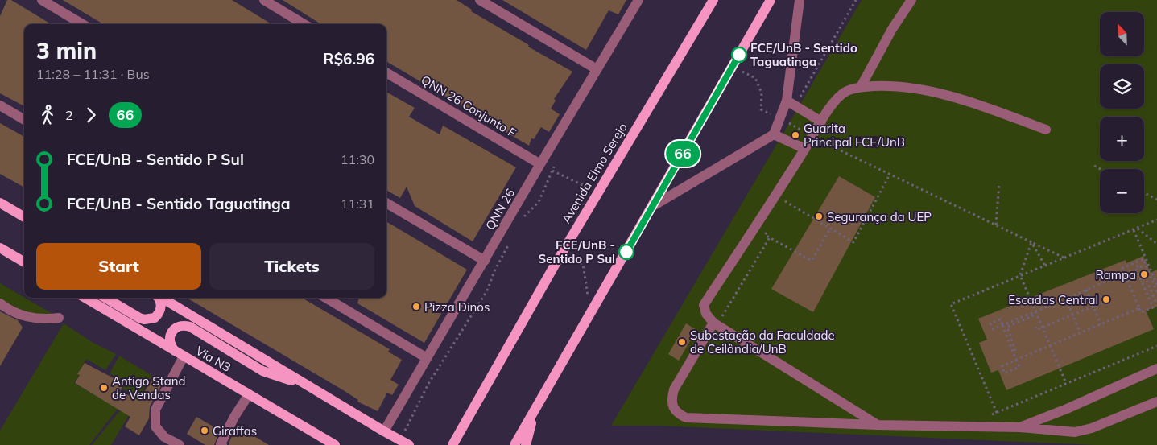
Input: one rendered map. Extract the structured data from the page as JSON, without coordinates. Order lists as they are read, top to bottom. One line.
{"streets":{"main road":["Avenida Elmo Serejo","Via N3"],"street":["QNN 26 Conjunto F","QNN 26"]},"crossings":[["QNN 26 Conjunto F","QNN 26"]],"places":["FCE/UnB - Sentido Taguatinga","Guarita Principal FCE/UnB","Segurança da UEP","FCE/UnB - Sentido P Sul","Rampa","Escadas Central","Pizza Dinos","Subestação da Faculdade de Ceilândia/UnB","Antigo Stand de Vendas","Giraffas"],"lines":["bus line 66"],"north":"top left","page":{"on_map":"66","map_buttons":["+","−"],"heading":["3 min","11:28 – 11:31 · Bus","R$6.96"],"legs":["2","66"],"list":[{"name":"FCE/UnB - Sentido P Sul","value":"11:30"},{"name":"FCE/UnB - Sentido Taguatinga","value":"11:31"}],"buttons":["Start","Tickets"]}}
